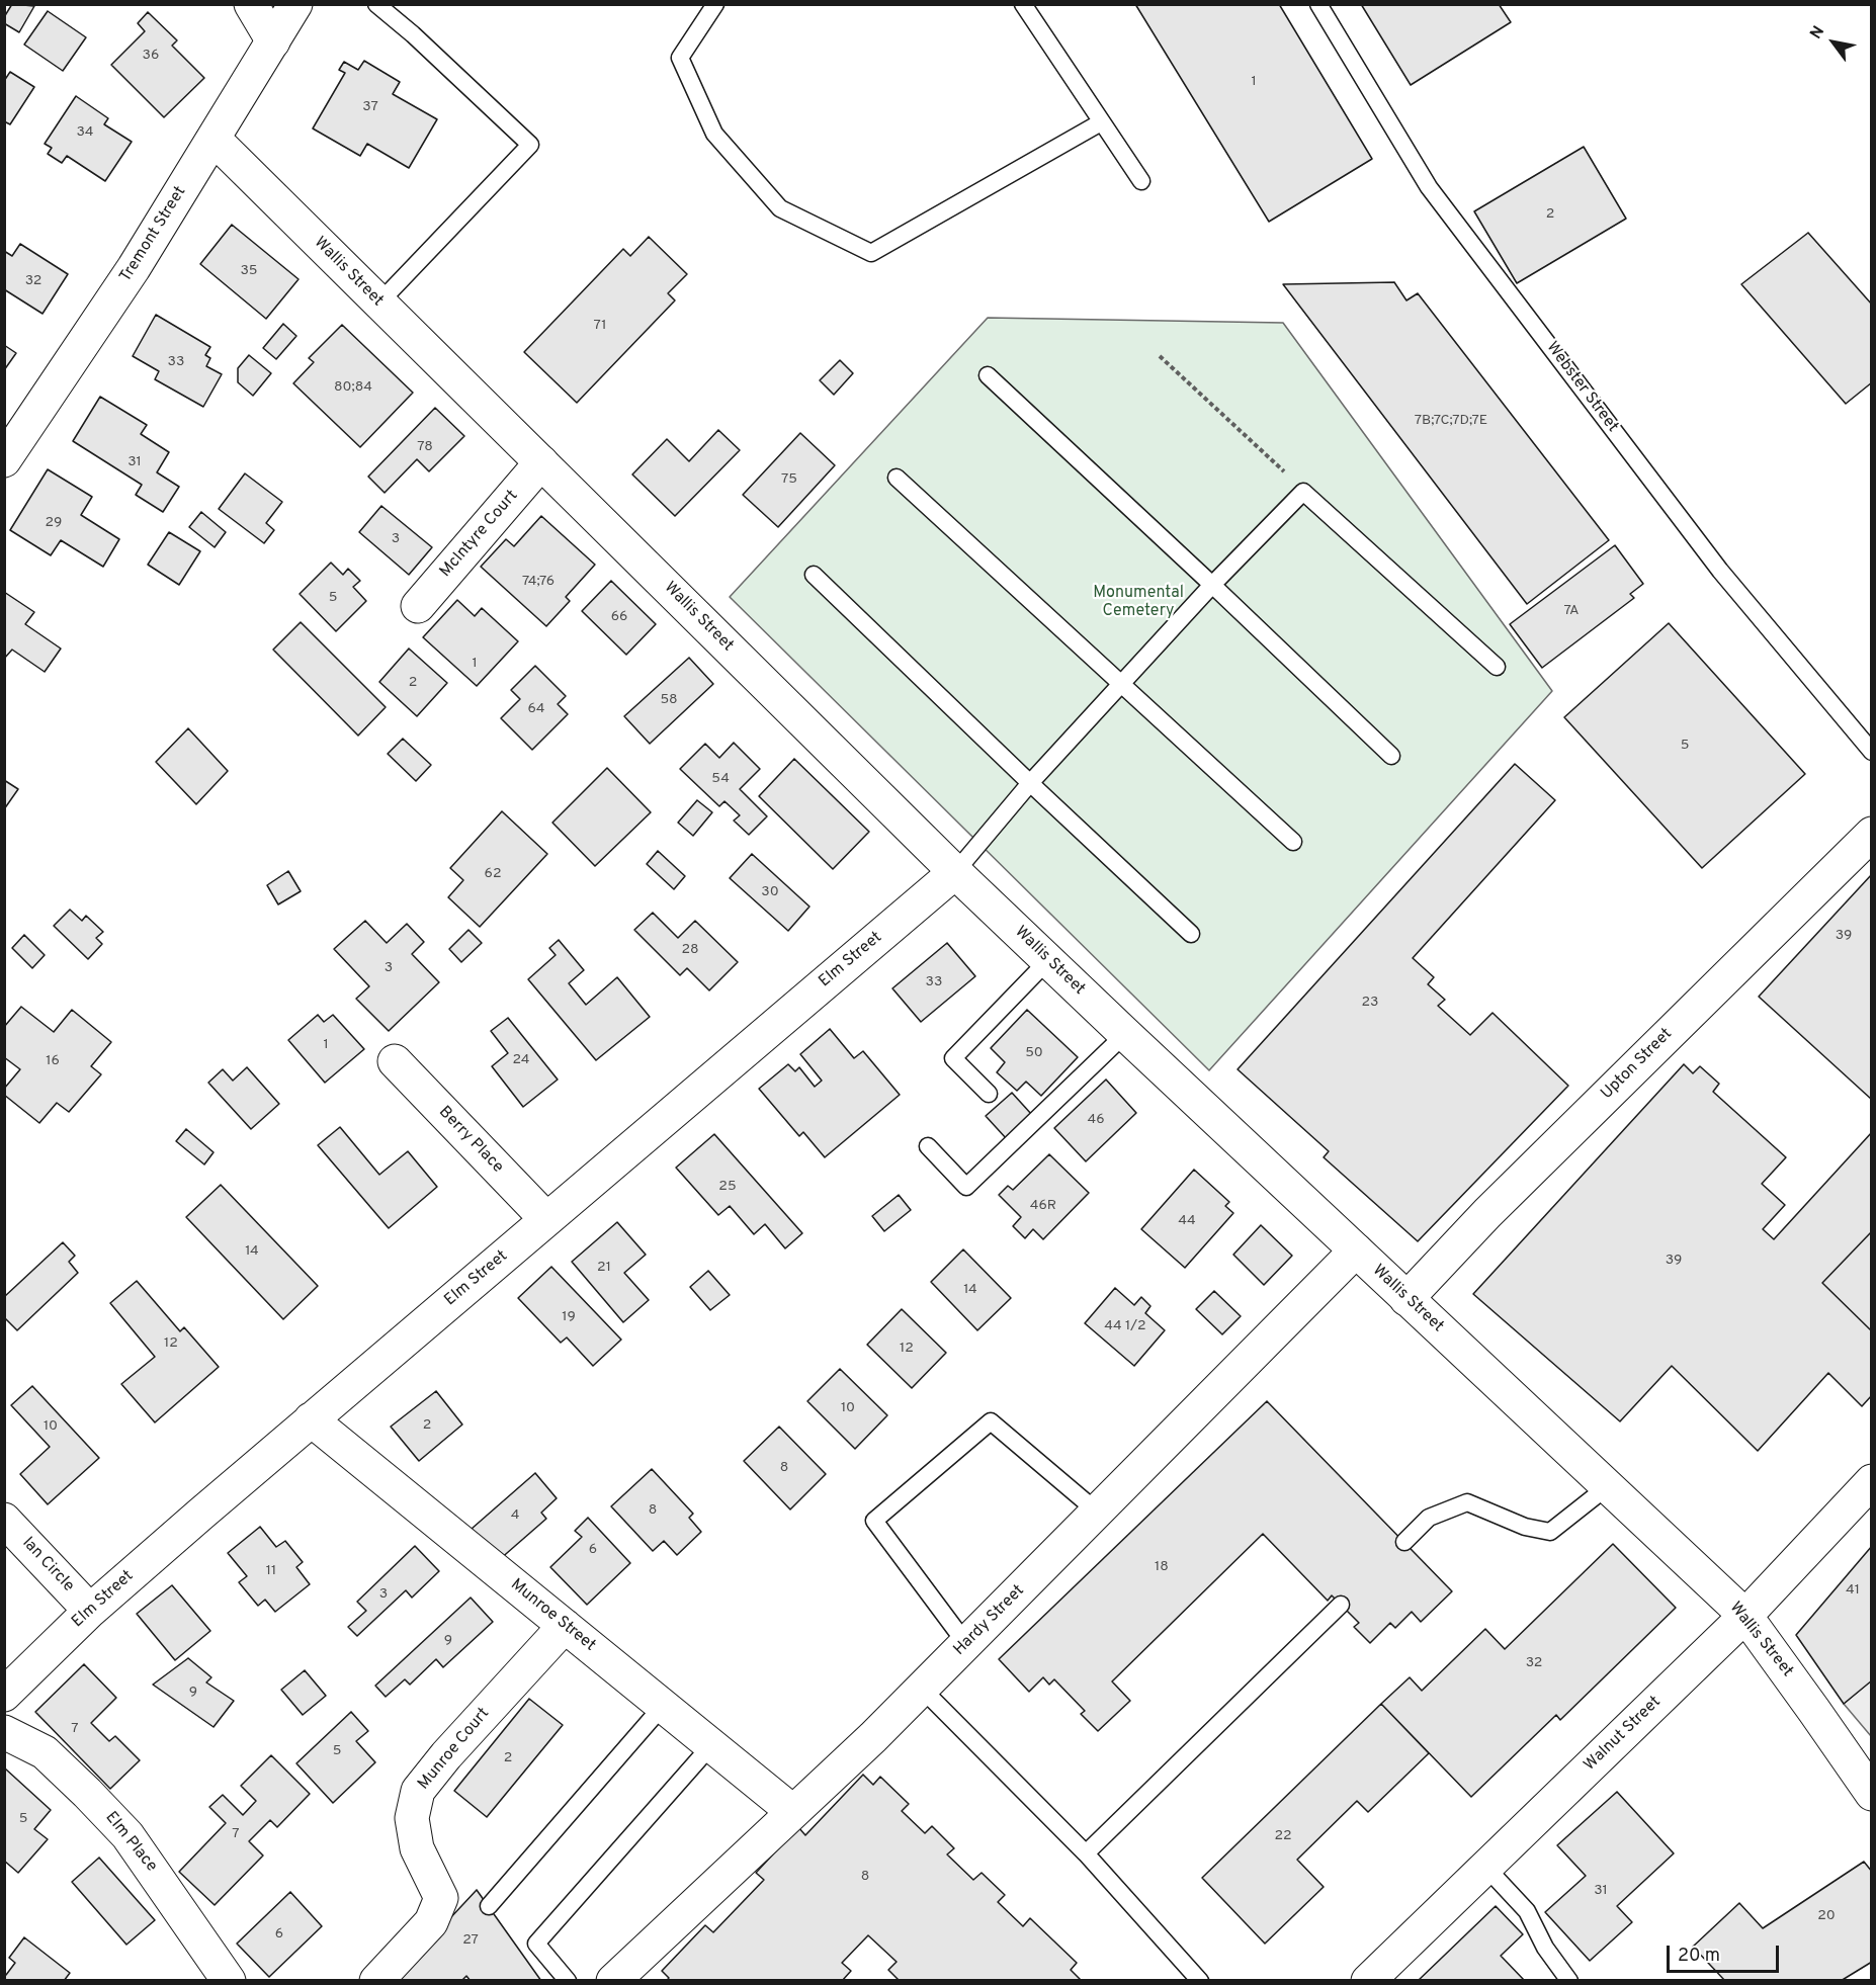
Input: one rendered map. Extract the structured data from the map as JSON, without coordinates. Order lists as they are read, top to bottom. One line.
{"streets":{"street":["Tremont Street","Wallis Street","McIntyre Court","Elm Street","Upton Street","Berry Place","Ian Circle","Munroe Street","Hardy Street","Walnut Street","Munroe Court","Elm Place"],"lane":["Webster Street"]},"crossings":[["Tremont Street","Wallis Street"],["Wallis Street","McIntyre Court"],["Wallis Street","Elm Street"],["Wallis Street","Upton Street"],["Wallis Street","Hardy Street"],["Wallis Street","Walnut Street"],["Elm Street","Berry Place"],["Elm Street","Ian Circle"],["Elm Street","Munroe Street"],["Munroe Street","Hardy Street"],["Munroe Street","Munroe Court"]],"parks":["Monumental Cemetery"],"house_numbers":["36","1","37","34","2","35","32","71","33","80;84","7B;7C;7D;7E","78","31","75","29","3","74;76","5","7A","66","1","2","58","64","5","54","62","30","39","28","3","33","23","1","50","24","16","46","25","46R","44","14","39","21","14","19","44 1/2","12","12","10","2","10","8","8","4","6","18","11","41","3","9","32","9","7","5","2","5","7","22","8","31","20","6","27"],"scale_bar":"20 m","north":"top left"}
